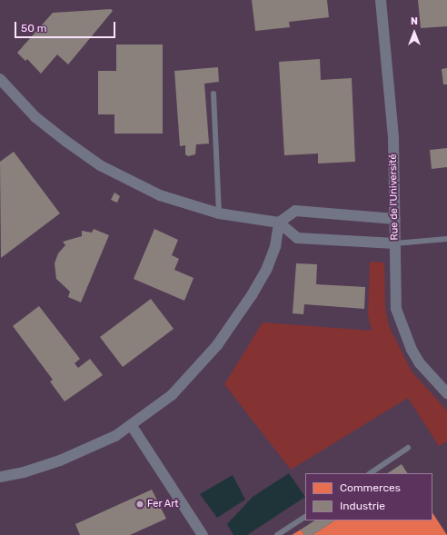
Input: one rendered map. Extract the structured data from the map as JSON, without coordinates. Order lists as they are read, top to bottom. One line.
{"streets":{"street":["Rue de l'Université"]},"places":["Fer Art"],"legend":["Commerces","Industrie"],"scale_bar":"50 m","north":"top"}
